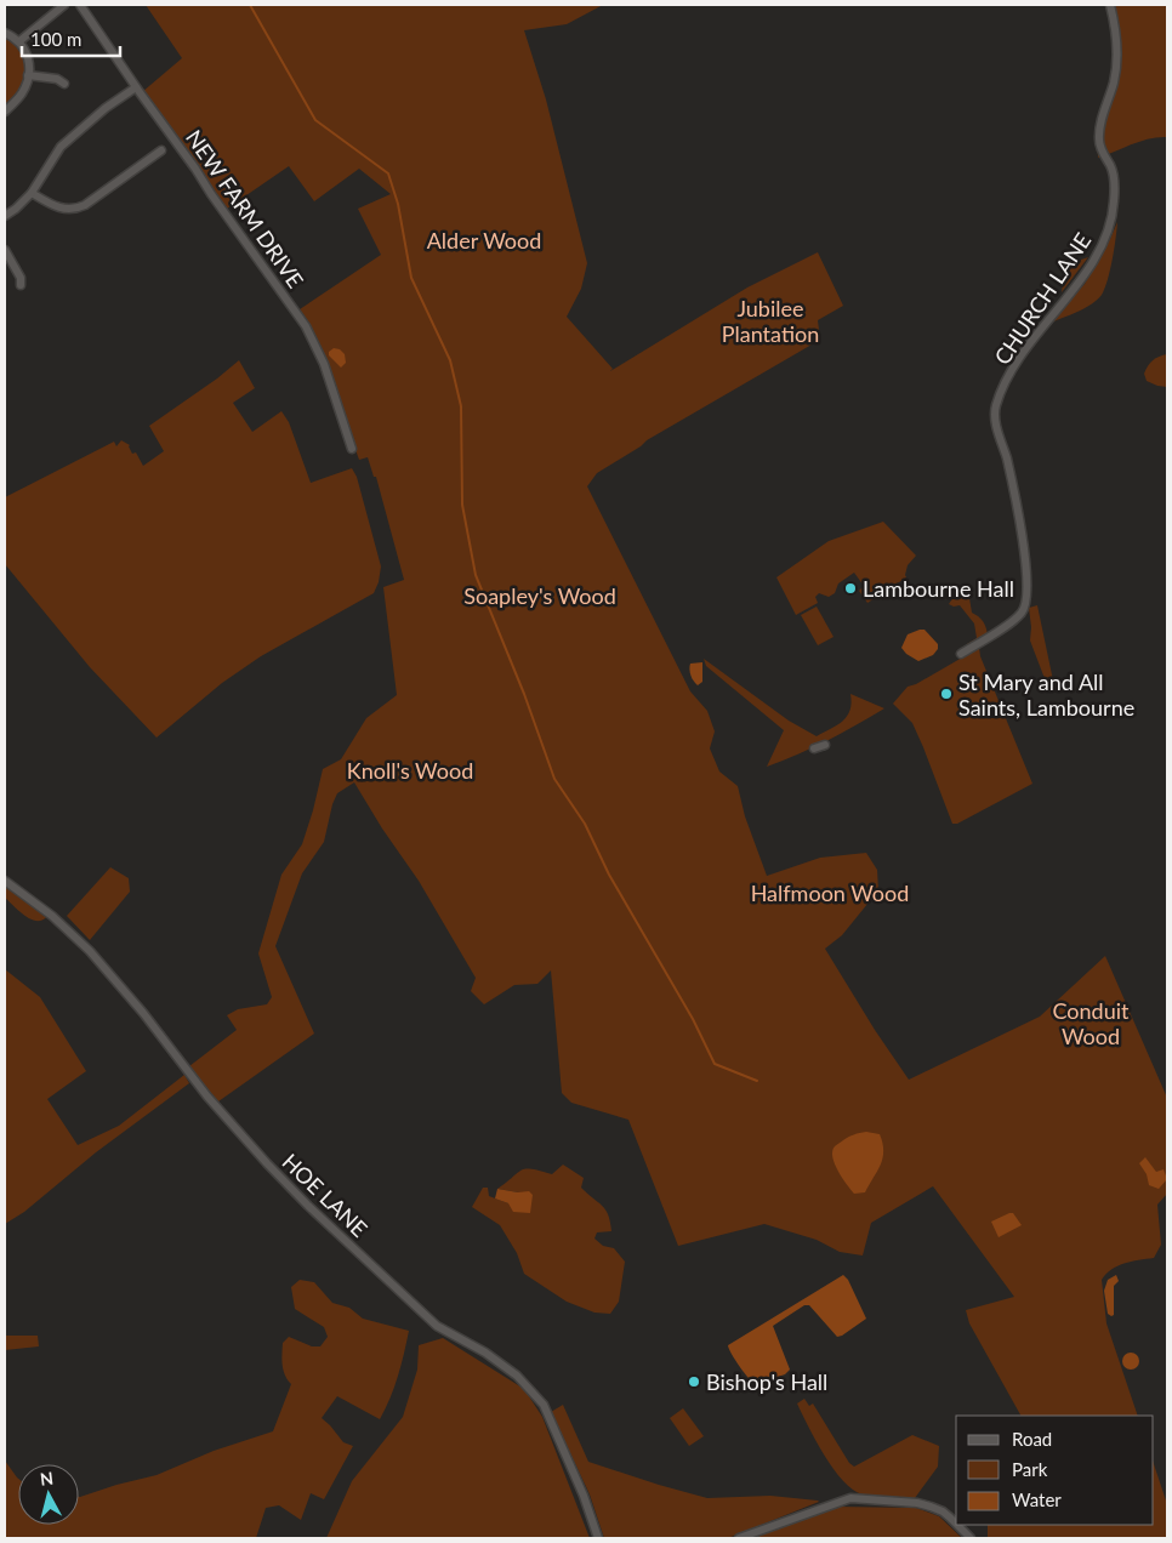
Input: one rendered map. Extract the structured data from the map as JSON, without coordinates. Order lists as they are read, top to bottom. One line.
{"streets":{"street":["NEW FARM DRIVE","CHURCH LANE","HOE LANE"]},"parks":["Alder Wood","Jubilee Plantation","Soapley's Wood","Knoll's Wood","Halfmoon Wood","Conduit Wood"],"places":["Lambourne Hall","St Mary and All Saints, Lambourne","Bishop's Hall"],"legend":["Road","Park","Water"],"scale_bar":"100 m","north":"top"}
